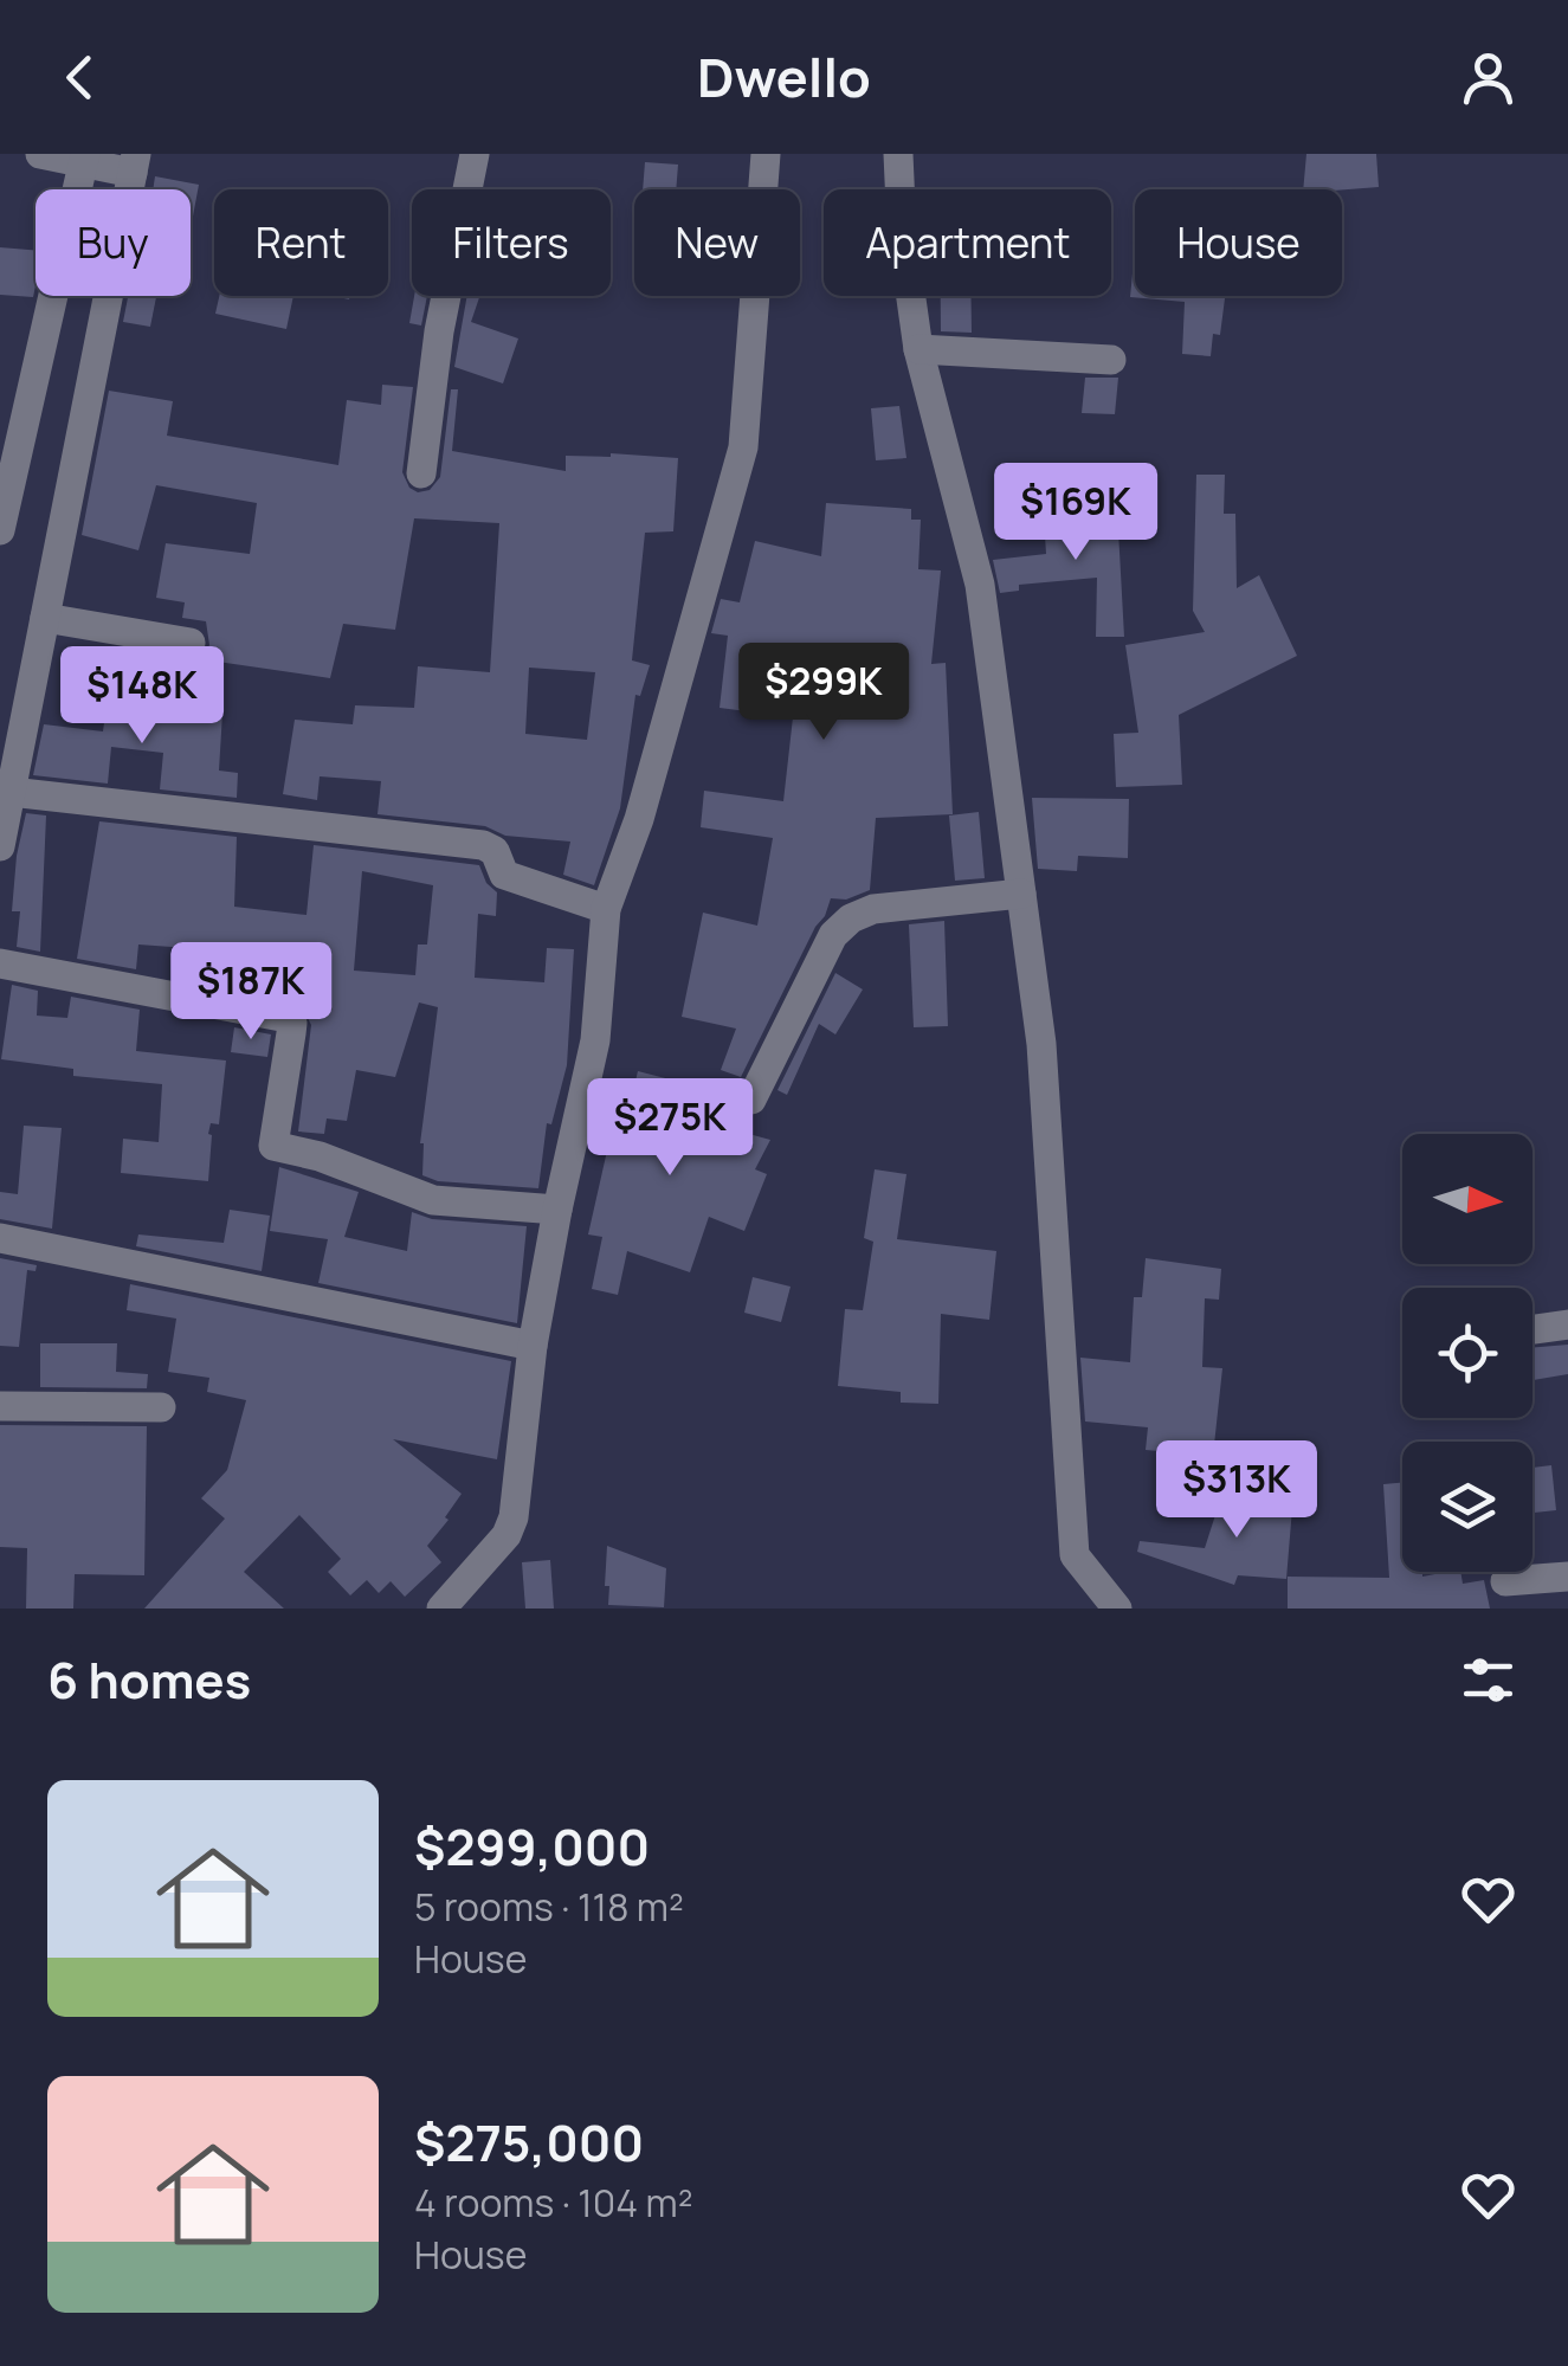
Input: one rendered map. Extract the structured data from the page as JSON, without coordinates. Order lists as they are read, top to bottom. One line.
{"north":"right","page":{"header":"Dwello","chip":["Buy","Rent","Filters","New","Apartment","House"],"price":["$169K","$299K","$148K","$187K","$275K","$313K"],"heading":"6 homes","list":[{"name":"$299,000","note":"5 rooms · 118 m² · House"},{"name":"$275,000","note":"4 rooms · 104 m² · House"}]}}
